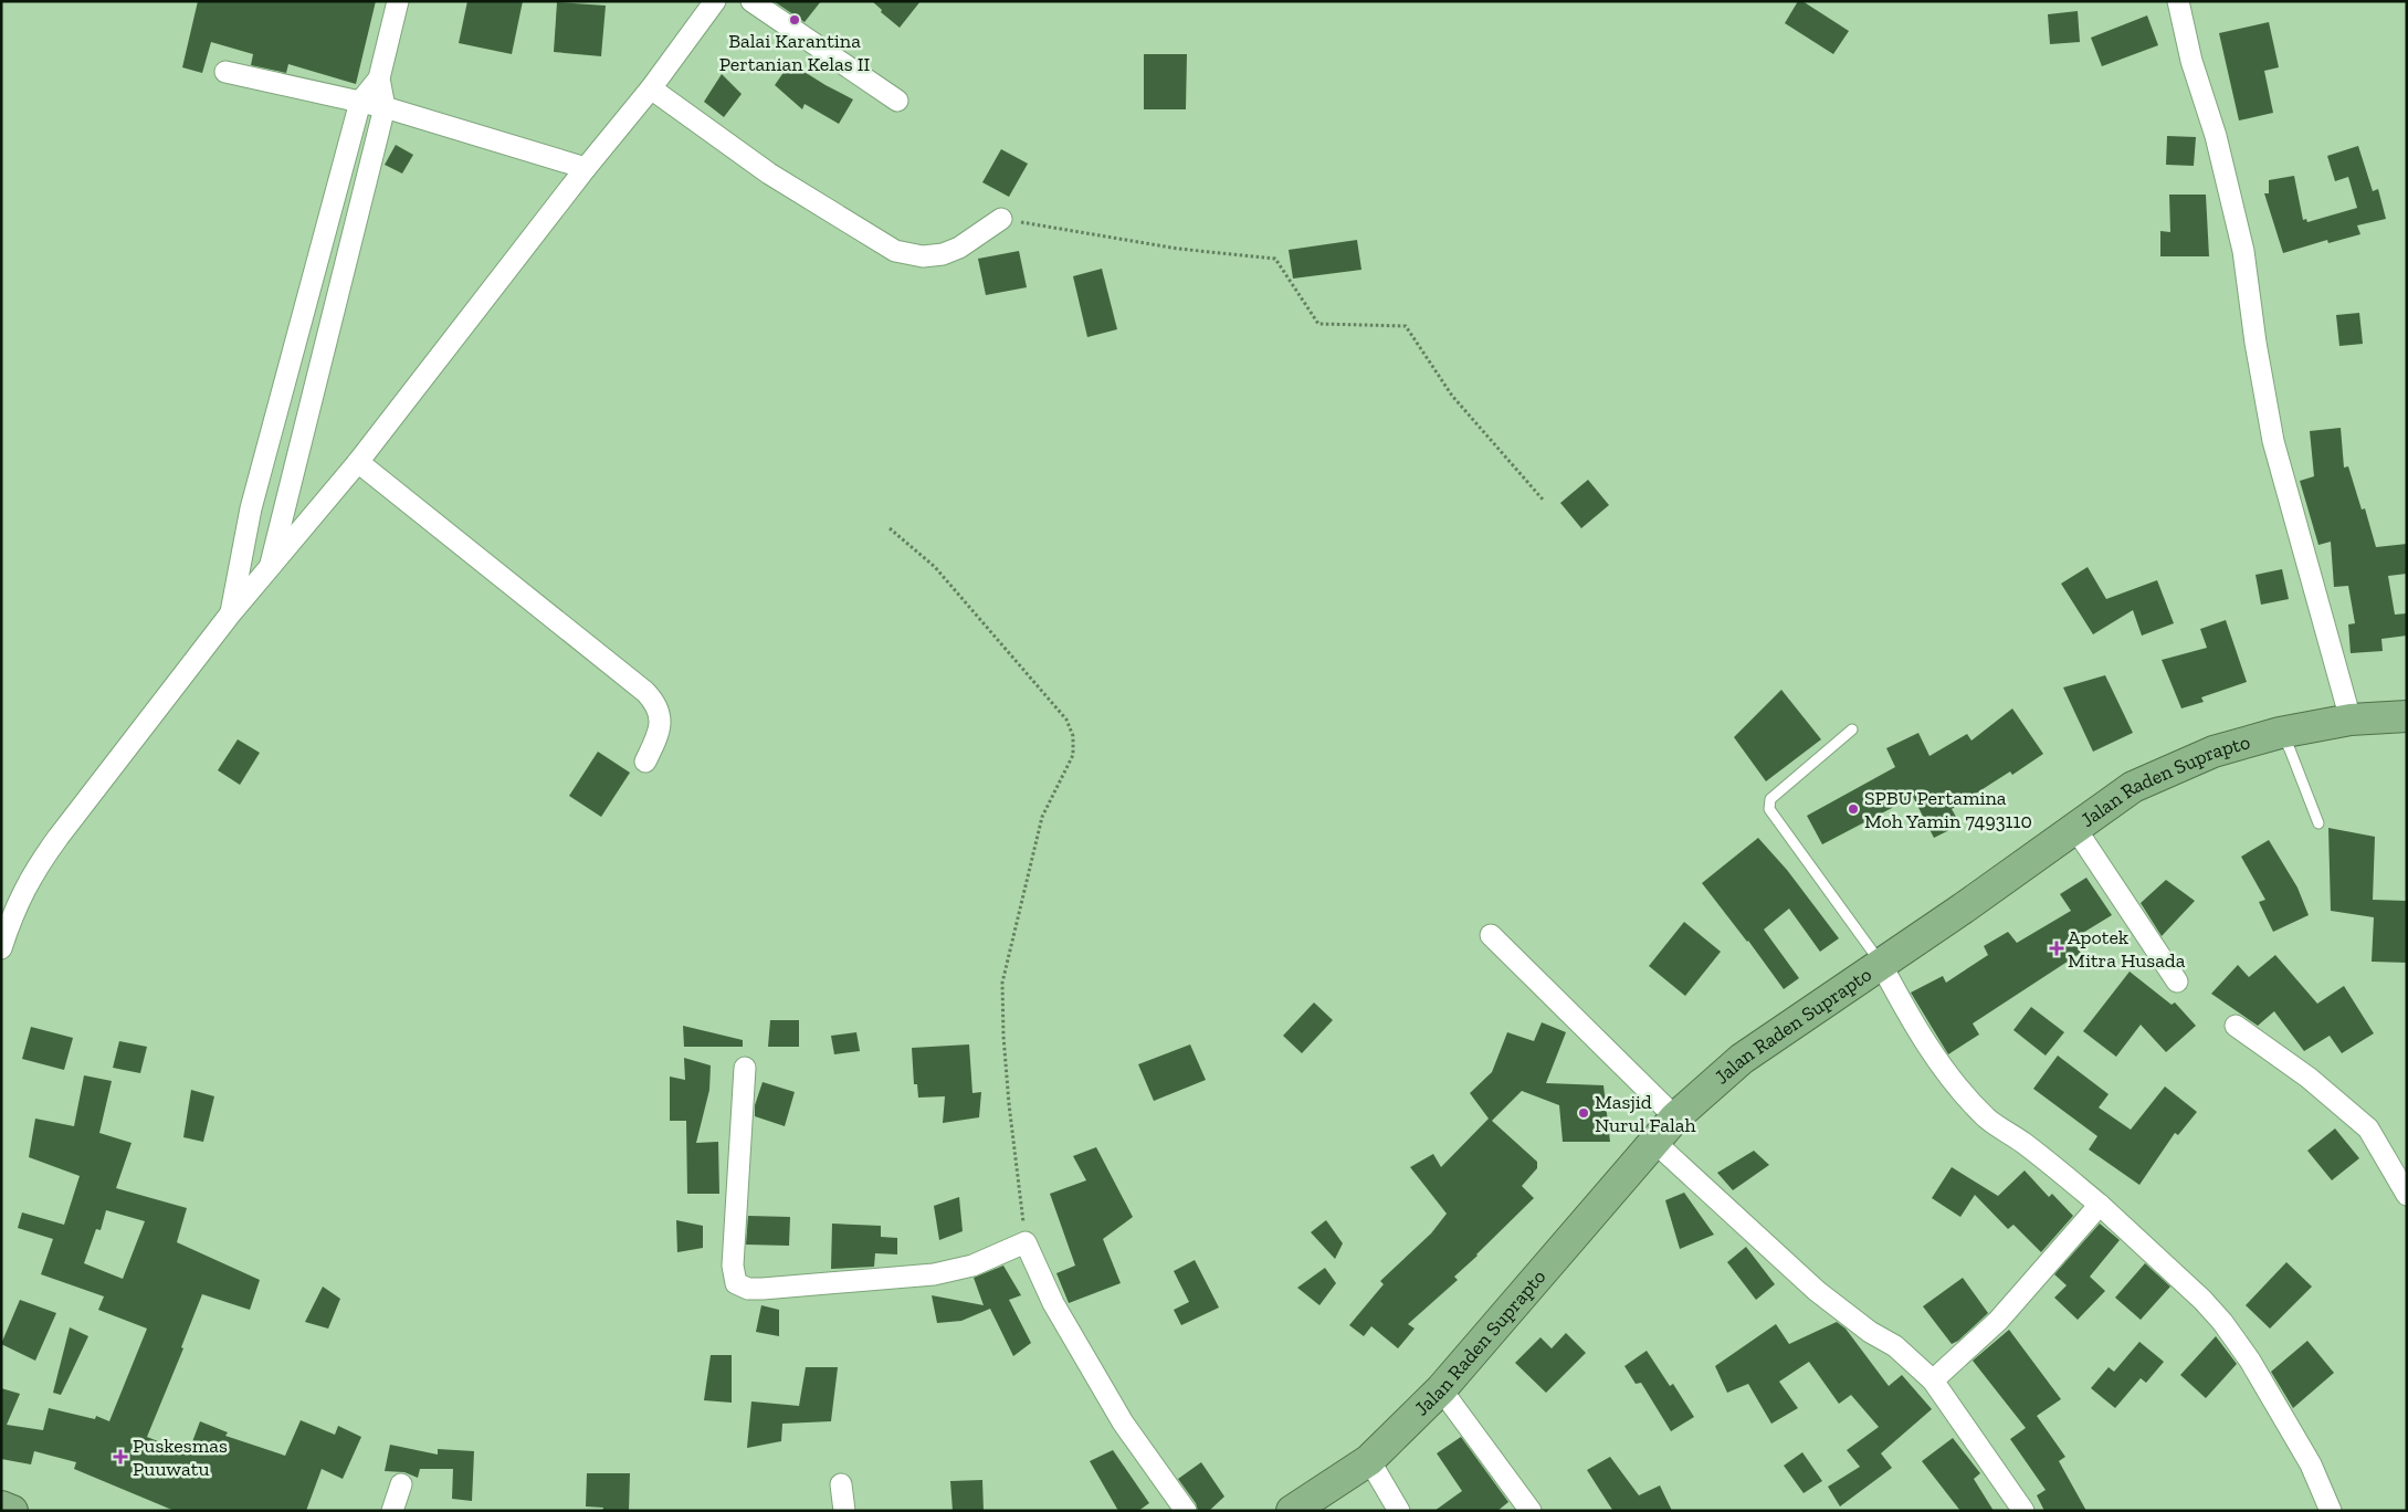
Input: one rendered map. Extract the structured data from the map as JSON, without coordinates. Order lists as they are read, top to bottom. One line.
{"streets":{"highway":["Jalan Raden Suprapto"]},"places":{"other":["Balai Karantina Pertanian Kelas II","SPBU Pertamina Moh Yamin 7493110","Masjid Nurul Falah"],"health":["Apotek Mitra Husada","Puskesmas Puuwatu"]}}
